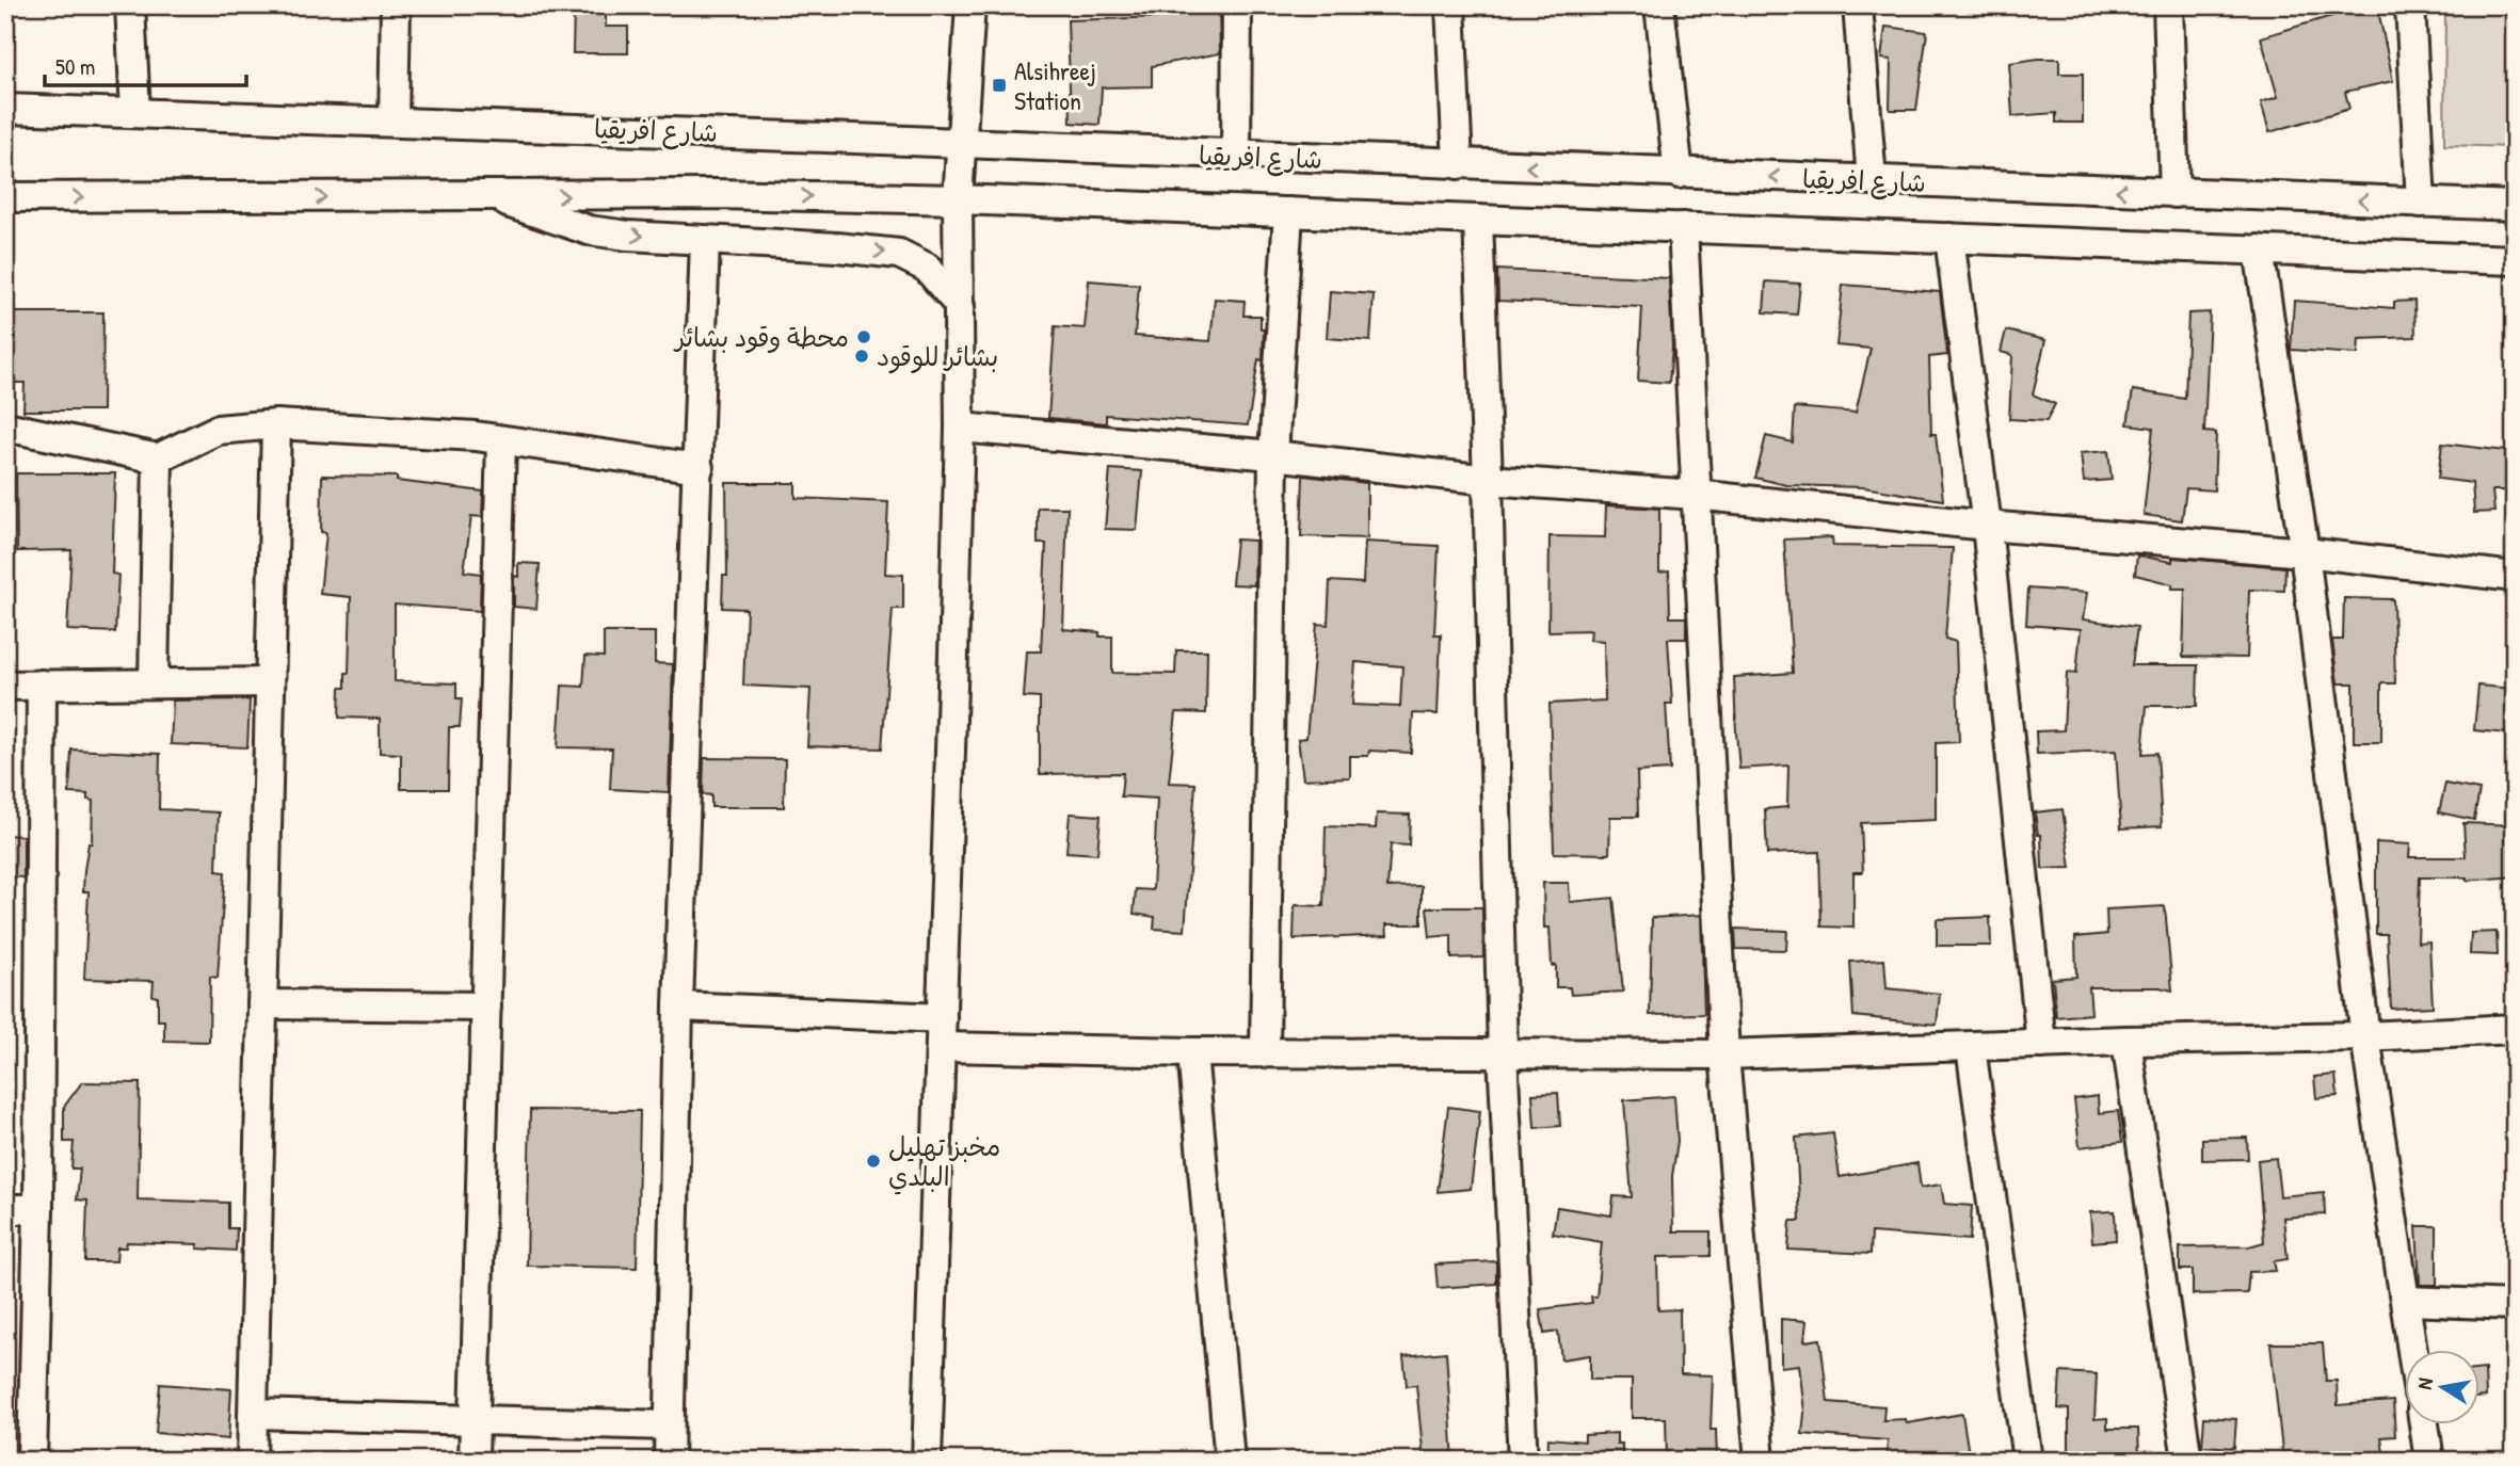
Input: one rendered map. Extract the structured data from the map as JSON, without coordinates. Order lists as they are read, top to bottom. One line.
{"streets":{"street":["شارع افريقيا"]},"places":{"transit":["Alsihreej Station"],"other":["محطة وقود بشائر","بشائر للوقود","مخبز تهليل البلدي"]},"scale_bar":"50 m","north":"left"}
